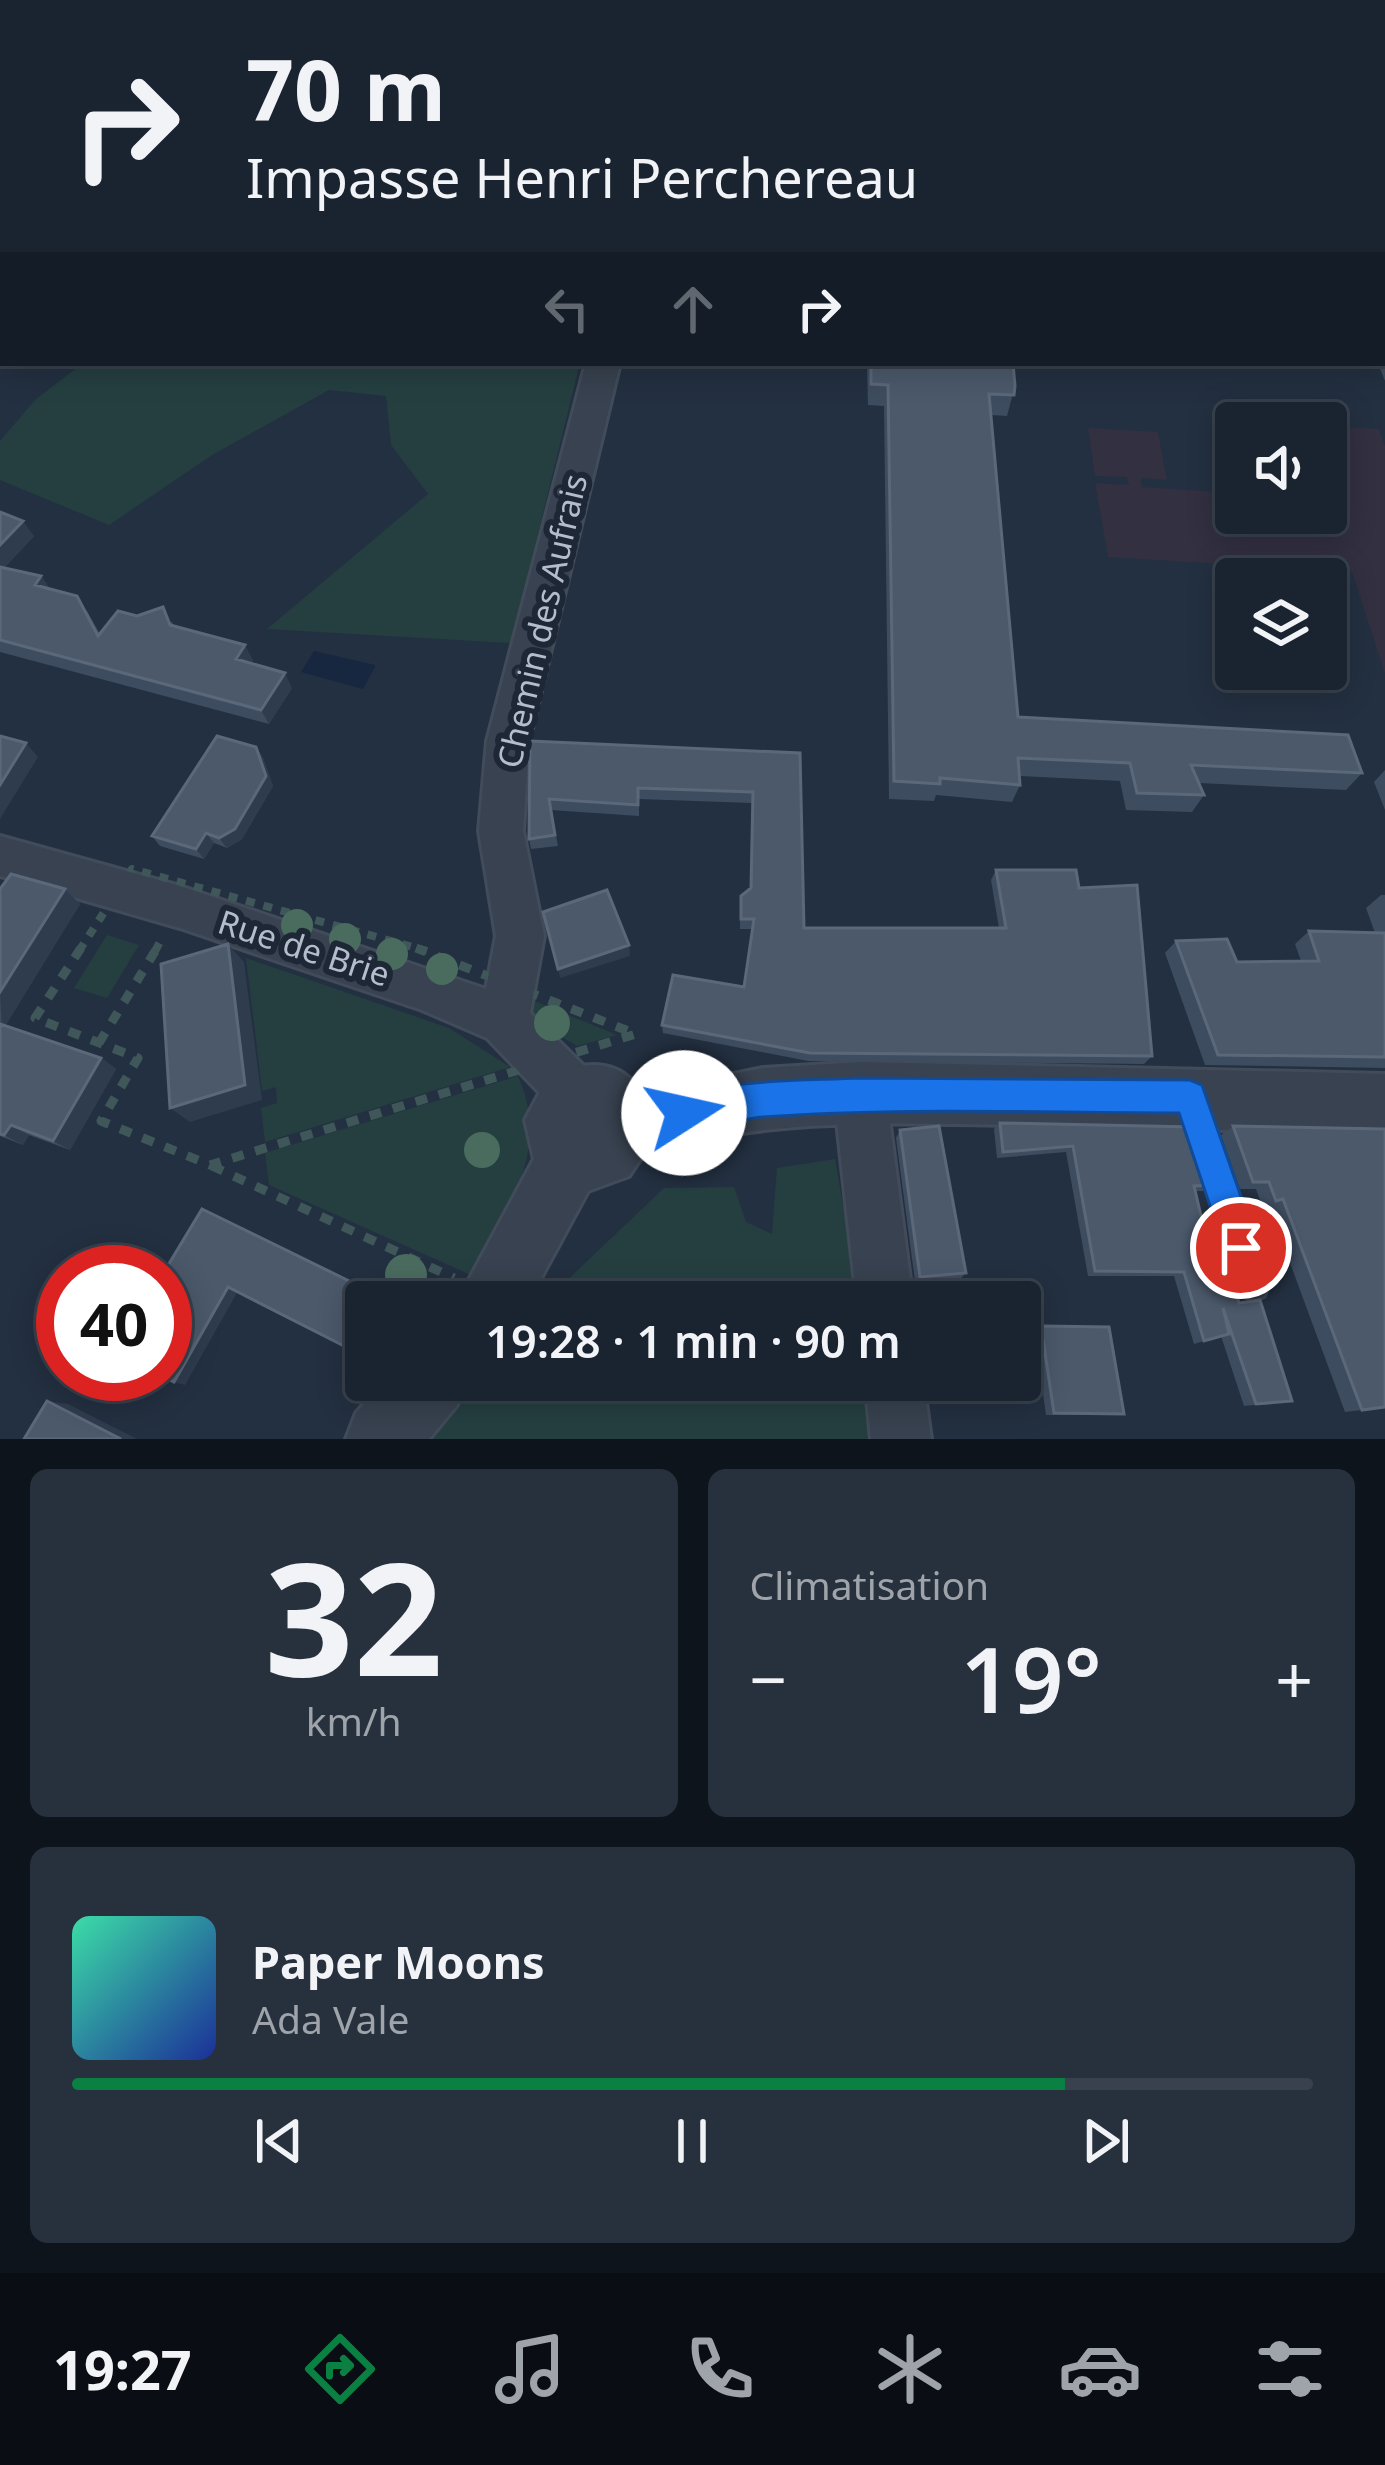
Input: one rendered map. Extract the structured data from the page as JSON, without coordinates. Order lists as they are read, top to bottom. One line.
{"streets":{"street":["Chemin des Aufrais","Rue de Brie"]},"crossings":[["Chemin des Aufrais","Rue de Brie"]],"page":{"turn":["70 m","Impasse Henri Perchereau"],"limit":"40","trip":"19:28 · 1 min · 90 m","tile":[["32","km/h"],"Climatisation"],"heat":["−","19°","+"],"song":["Paper Moons","Ada Vale"],"tabs":"19:27"}}
